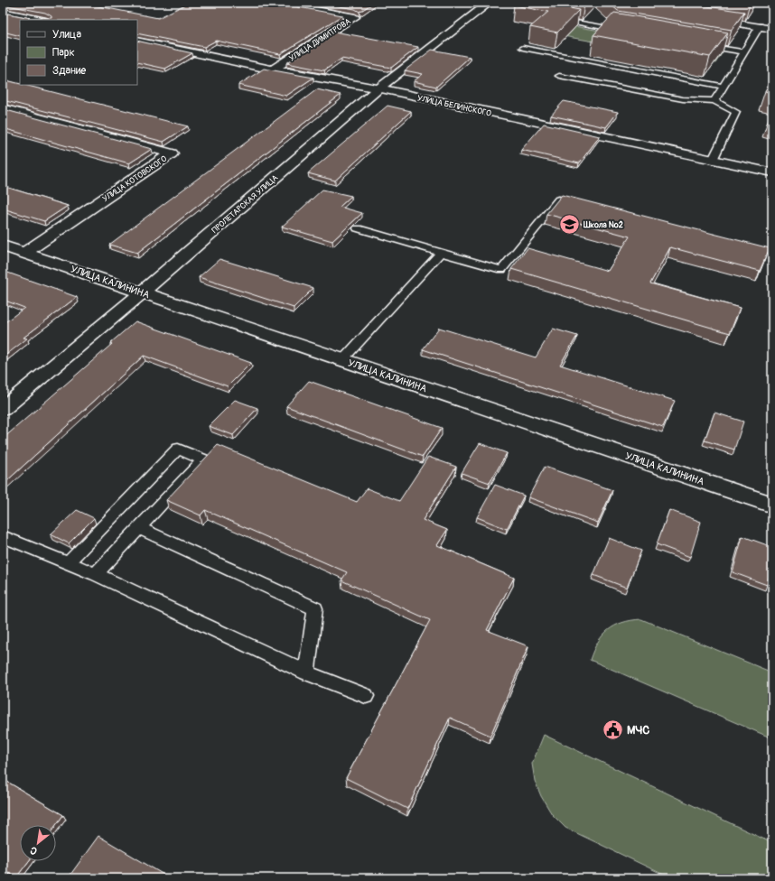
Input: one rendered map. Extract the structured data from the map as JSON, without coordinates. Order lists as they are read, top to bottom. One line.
{"streets":{"street":["УЛИЦА ДИМИТРОВА","УЛИЦА БЕЛИНСКОГО","УЛИЦА КОТОВСКОГО","ПРОЛЕТАРСКАЯ УЛИЦА","УЛИЦА КАЛИНИНА"]},"crossings":[["УЛИЦА ДИМИТРОВА","УЛИЦА БЕЛИНСКОГО"],["УЛИЦА БЕЛИНСКОГО","ПРОЛЕТАРСКАЯ УЛИЦА"],["УЛИЦА КОТОВСКОГО","УЛИЦА КАЛИНИНА"],["ПРОЛЕТАРСКАЯ УЛИЦА","УЛИЦА КАЛИНИНА"]],"places":{"school or university":["Школа №2"],"public building":["МЧС"]},"legend":["Улица","Парк","Здание"],"north":"bottom left"}
